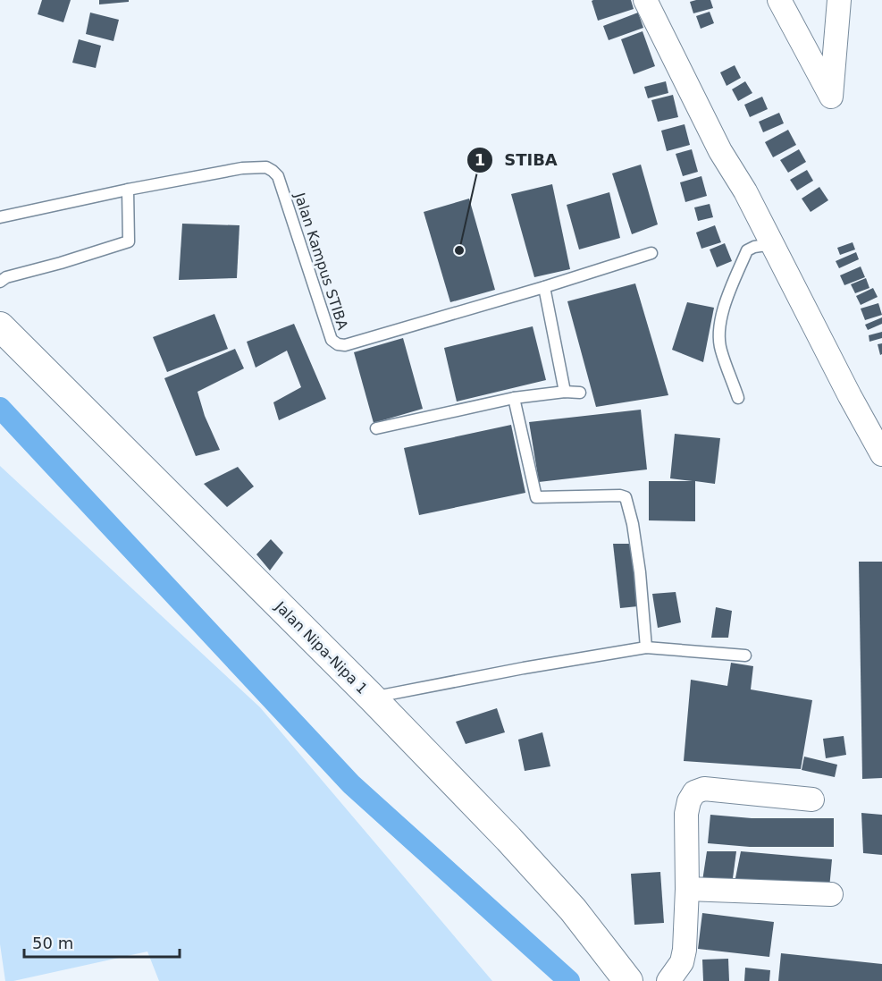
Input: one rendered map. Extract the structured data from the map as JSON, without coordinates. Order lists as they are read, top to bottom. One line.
{"streets":{"street":["Jalan Nipa-Nipa 1"],"lane":["Jalan Kampus STIBA"]},"places":["STIBA"],"scale_bar":"50 m"}
